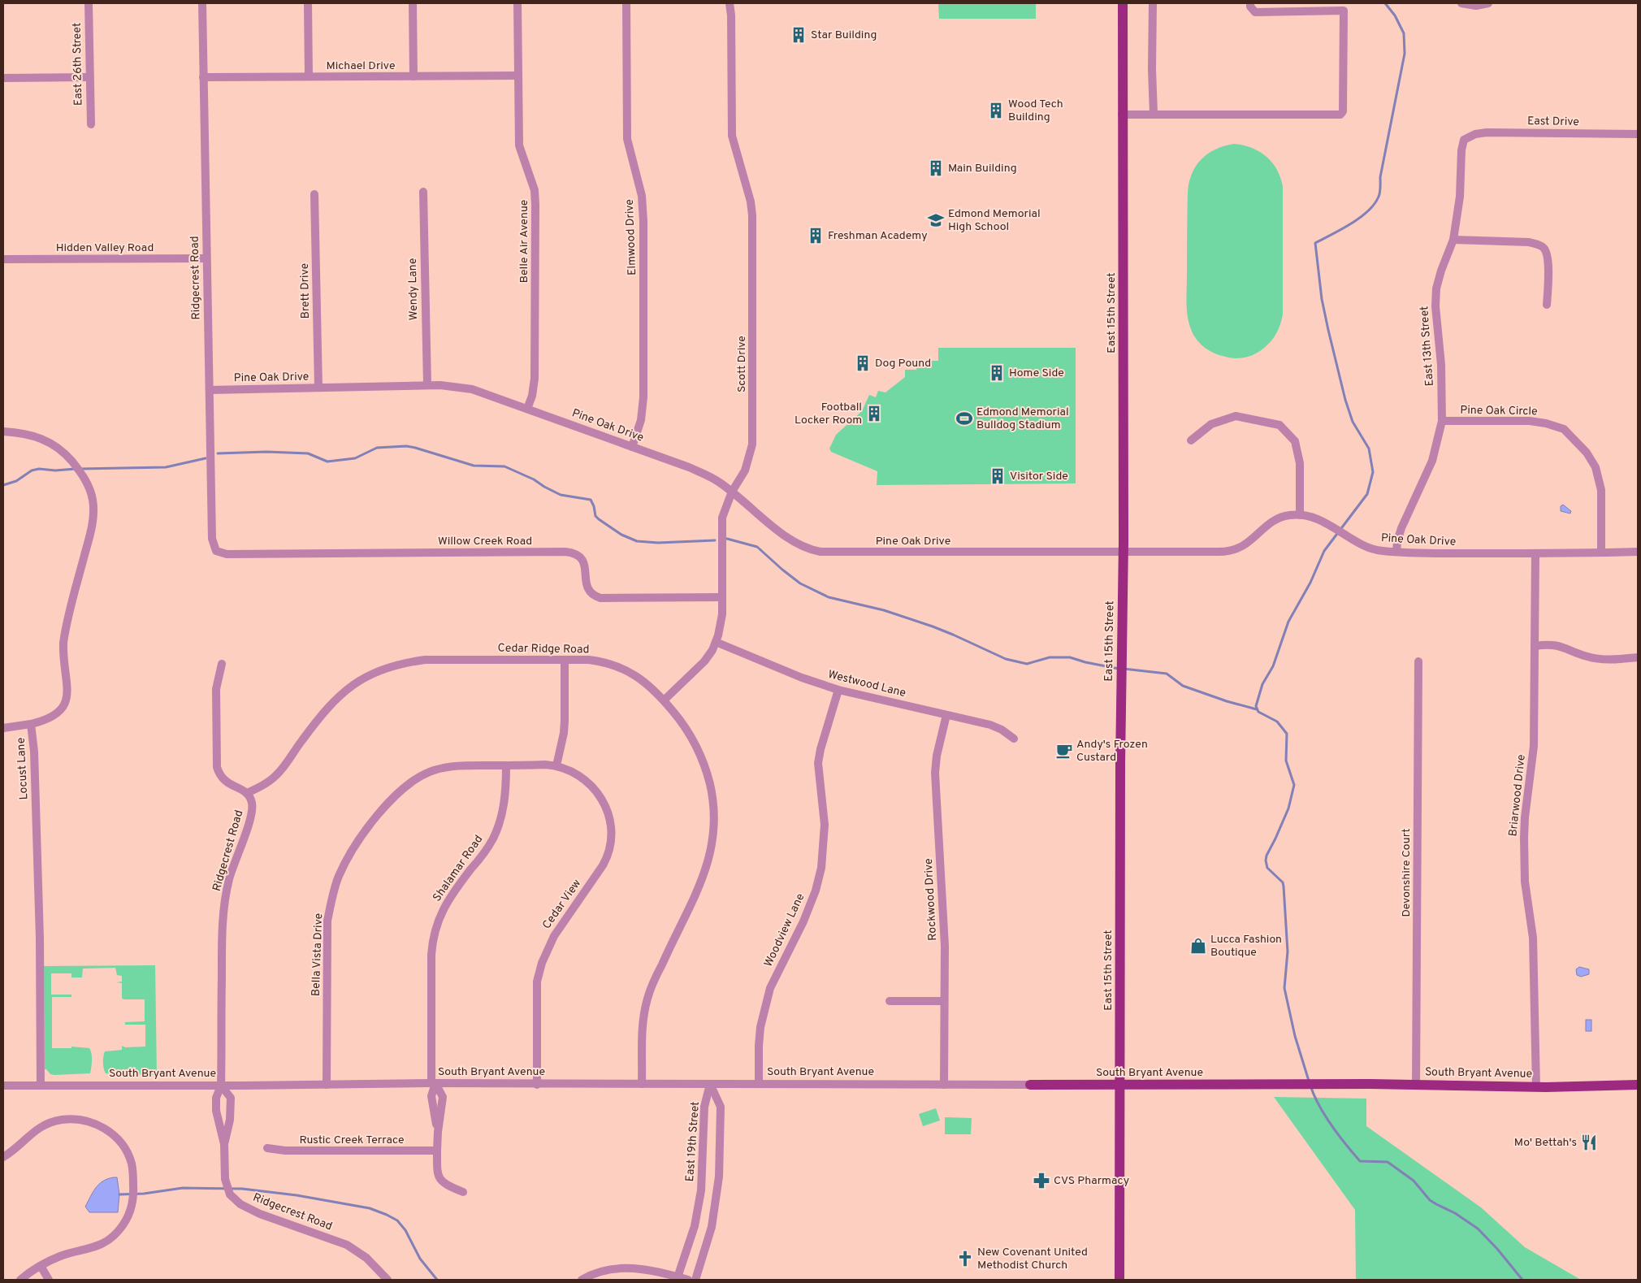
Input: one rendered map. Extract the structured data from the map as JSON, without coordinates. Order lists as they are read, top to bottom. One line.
{"streets":{"main road":["East 15th Street","South Bryant Avenue"],"street":["East 26th Street","Michael Drive","East Drive","Elmwood Drive","Belle Air Avenue","Hidden Valley Road","Ridgecrest Road","Wendy Lane","Brett Drive","East 13th Street","Scott Drive","Pine Oak Drive","Pine Oak Circle","Willow Creek Road","Cedar Ridge Road","Westwood Lane","Locust Lane","Briarwood Drive","Shalamar Road","Devonshire Court","Rockwood Drive","Cedar View","Woodview Lane","Bella Vista Drive","Rustic Creek Terrace","East 19th Street"]},"crossings":[["Michael Drive","Belle Air Avenue"],["Michael Drive","Ridgecrest Road"],["East Drive","East 13th Street"],["Elmwood Drive","Pine Oak Drive"],["Belle Air Avenue","Pine Oak Drive"],["Hidden Valley Road","Ridgecrest Road"],["Ridgecrest Road","Pine Oak Drive"],["Ridgecrest Road","Willow Creek Road"],["Ridgecrest Road","Cedar Ridge Road"],["Ridgecrest Road","South Bryant Avenue"],["Wendy Lane","Pine Oak Drive"],["Brett Drive","Pine Oak Drive"],["East 15th Street","Pine Oak Drive"],["East 15th Street","South Bryant Avenue"],["East 13th Street","Pine Oak Drive"],["East 13th Street","Pine Oak Circle"],["Scott Drive","Pine Oak Drive"],["Scott Drive","Willow Creek Road"],["Scott Drive","Cedar Ridge Road"],["Scott Drive","Westwood Lane"],["Pine Oak Drive","Pine Oak Circle"],["Pine Oak Drive","Briarwood Drive"],["Cedar Ridge Road","South Bryant Avenue"],["Westwood Lane","Rockwood Drive"],["Westwood Lane","Woodview Lane"],["Locust Lane","South Bryant Avenue"],["Briarwood Drive","South Bryant Avenue"],["Shalamar Road","Bella Vista Drive"],["Shalamar Road","South Bryant Avenue"],["Devonshire Court","South Bryant Avenue"],["Rockwood Drive","South Bryant Avenue"],["Cedar View","Bella Vista Drive"],["Cedar View","South Bryant Avenue"],["Woodview Lane","South Bryant Avenue"],["Bella Vista Drive","South Bryant Avenue"],["South Bryant Avenue","East 19th Street"]],"places":{"building":["Star Building","Wood Tech Building","Main Building","Freshman Academy","Dog Pound","Home Side","Football Locker Room","Visitor Side"],"school or university":["Edmond Memorial High School"],"sports":["Edmond Memorial Bulldog Stadium"],"cafe":["Andy's Frozen Custard"],"shop":["Lucca Fashion Boutique"],"restaurant":["Mo' Bettah's"],"pharmacy":["CVS Pharmacy"],"church":["New Covenant United Methodist Church"]}}
